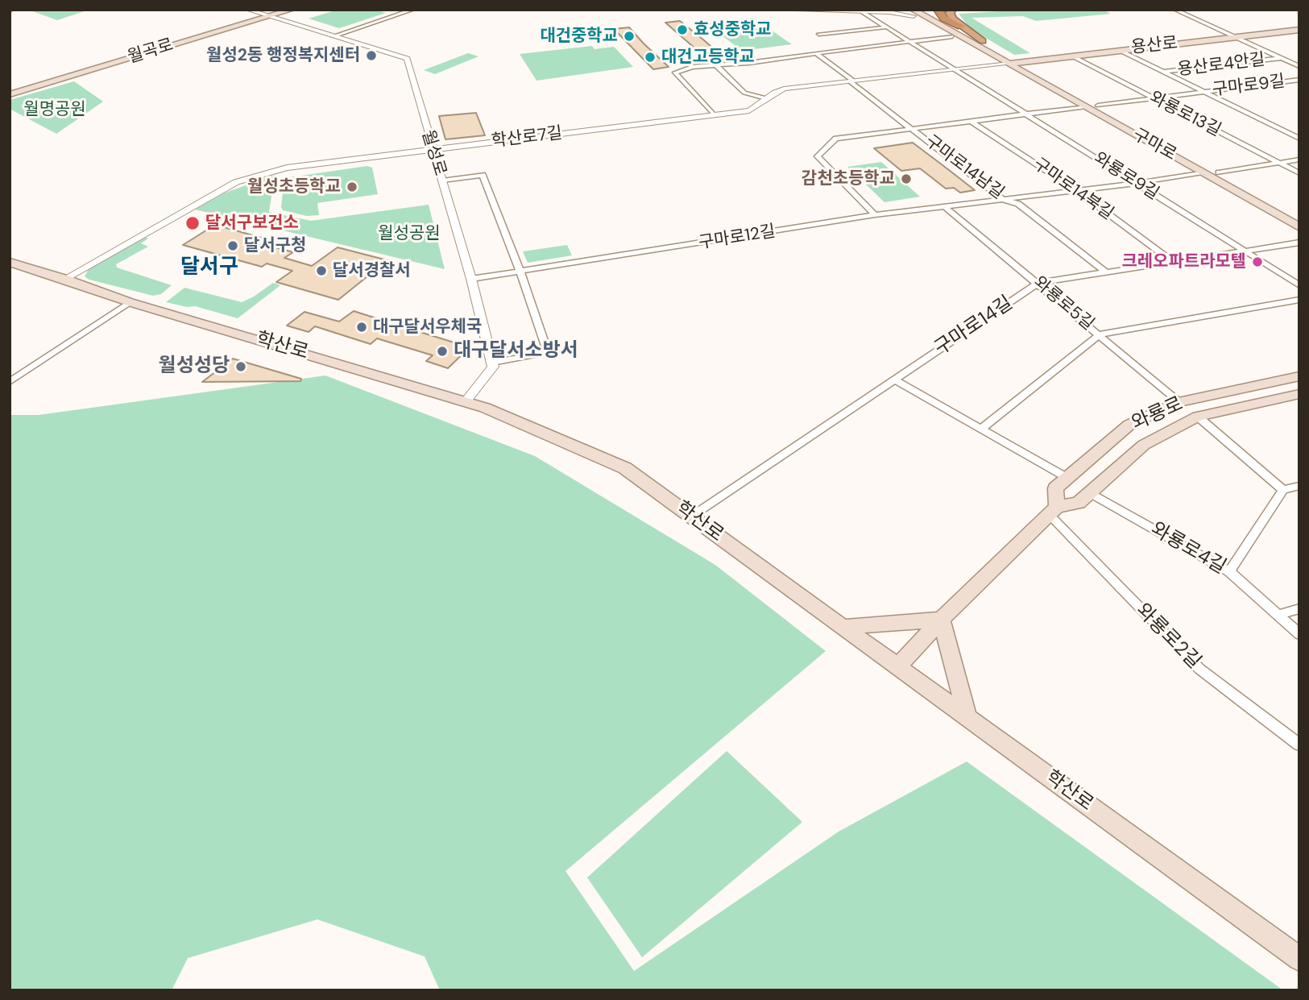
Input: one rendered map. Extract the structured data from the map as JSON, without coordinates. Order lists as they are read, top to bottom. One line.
{"streets":{"main road":["용산로","월곡로","구마로","학산로","와룡로"],"street":["용산로4안길","구마로9길","와룡로13길","학산로7길","월성로","구마로14남길","와룡로9길","구마로14북길","구마로12길","와룡로5길","구마로14길","와룡로4길","와룡로2길"]},"crossings":[["용산로","와룡로13길"],["용산로","학산로7길"],["용산로","구마로"],["월곡로","월성로"],["구마로9길","와룡로13길"],["구마로9길","구마로"],["학산로7길","구마로"],["학산로7길","월성로"],["학산로7길","구마로14남길"],["학산로7길","와룡로9길"],["학산로7길","학산로"],["구마로","구마로12길"],["월성로","구마로12길"],["구마로14남길","구마로12길"],["구마로14남길","구마로14길"],["와룡로9길","구마로12길"],["와룡로9길","구마로14길"],["구마로14북길","구마로12길"],["구마로14북길","구마로14길"],["구마로12길","와룡로5길"],["와룡로5길","구마로14길"],["와룡로5길","와룡로"],["구마로14길","학산로"],["학산로","와룡로"],["와룡로","와룡로4길"],["와룡로","와룡로2길"]],"districts":["달서구"],"parks":["월명공원","월성공원"],"places":["효성중학교","대건중학교","월성2동 행정복지센터","대건고등학교","감천초등학교","월성초등학교","달서구보건소","달서구청","크레오파트라모텔","달서경찰서","대구달서우체국","대구달서소방서","월성성당"]}
